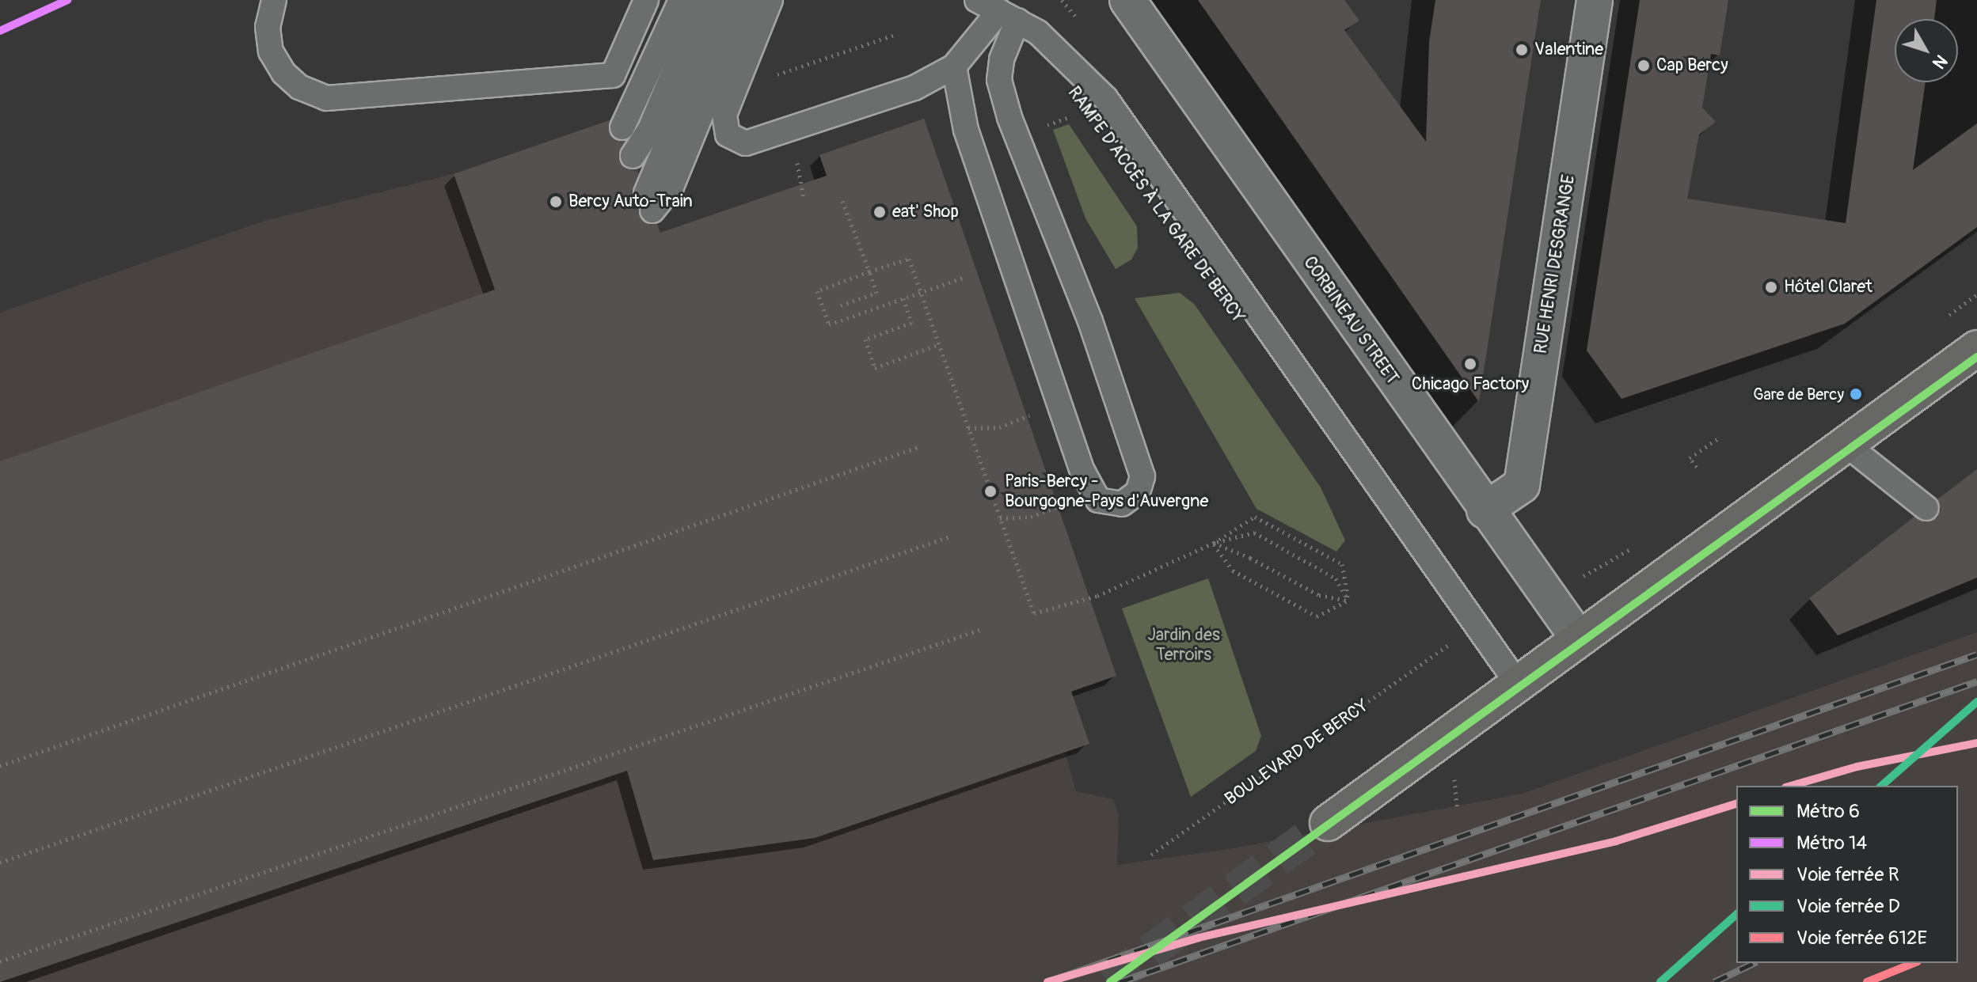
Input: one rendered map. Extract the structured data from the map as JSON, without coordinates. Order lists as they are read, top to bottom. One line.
{"streets":{"street":["RUE HENRI DESGRANGE","CORBINEAU STREET"],"path":["BOULEVARD DE BERCY"]},"crossings":[["RUE HENRI DESGRANGE","CORBINEAU STREET"]],"parks":["Jardin des Terroirs"],"places":["Valentine","Cap Bercy","Bercy Auto-Train","eat' Shop","Hôtel Claret","Chicago Factory","Gare de Bercy","Paris-Bercy - Bourgogne-Pays d'Auvergne"],"lines":["metro line 14","metro line 6","rail line D","rail line R","rail line 612E"],"legend":["Métro 6","Métro 14","Voie ferrée R","Voie ferrée D","Voie ferrée 612E"],"north":"bottom right"}
